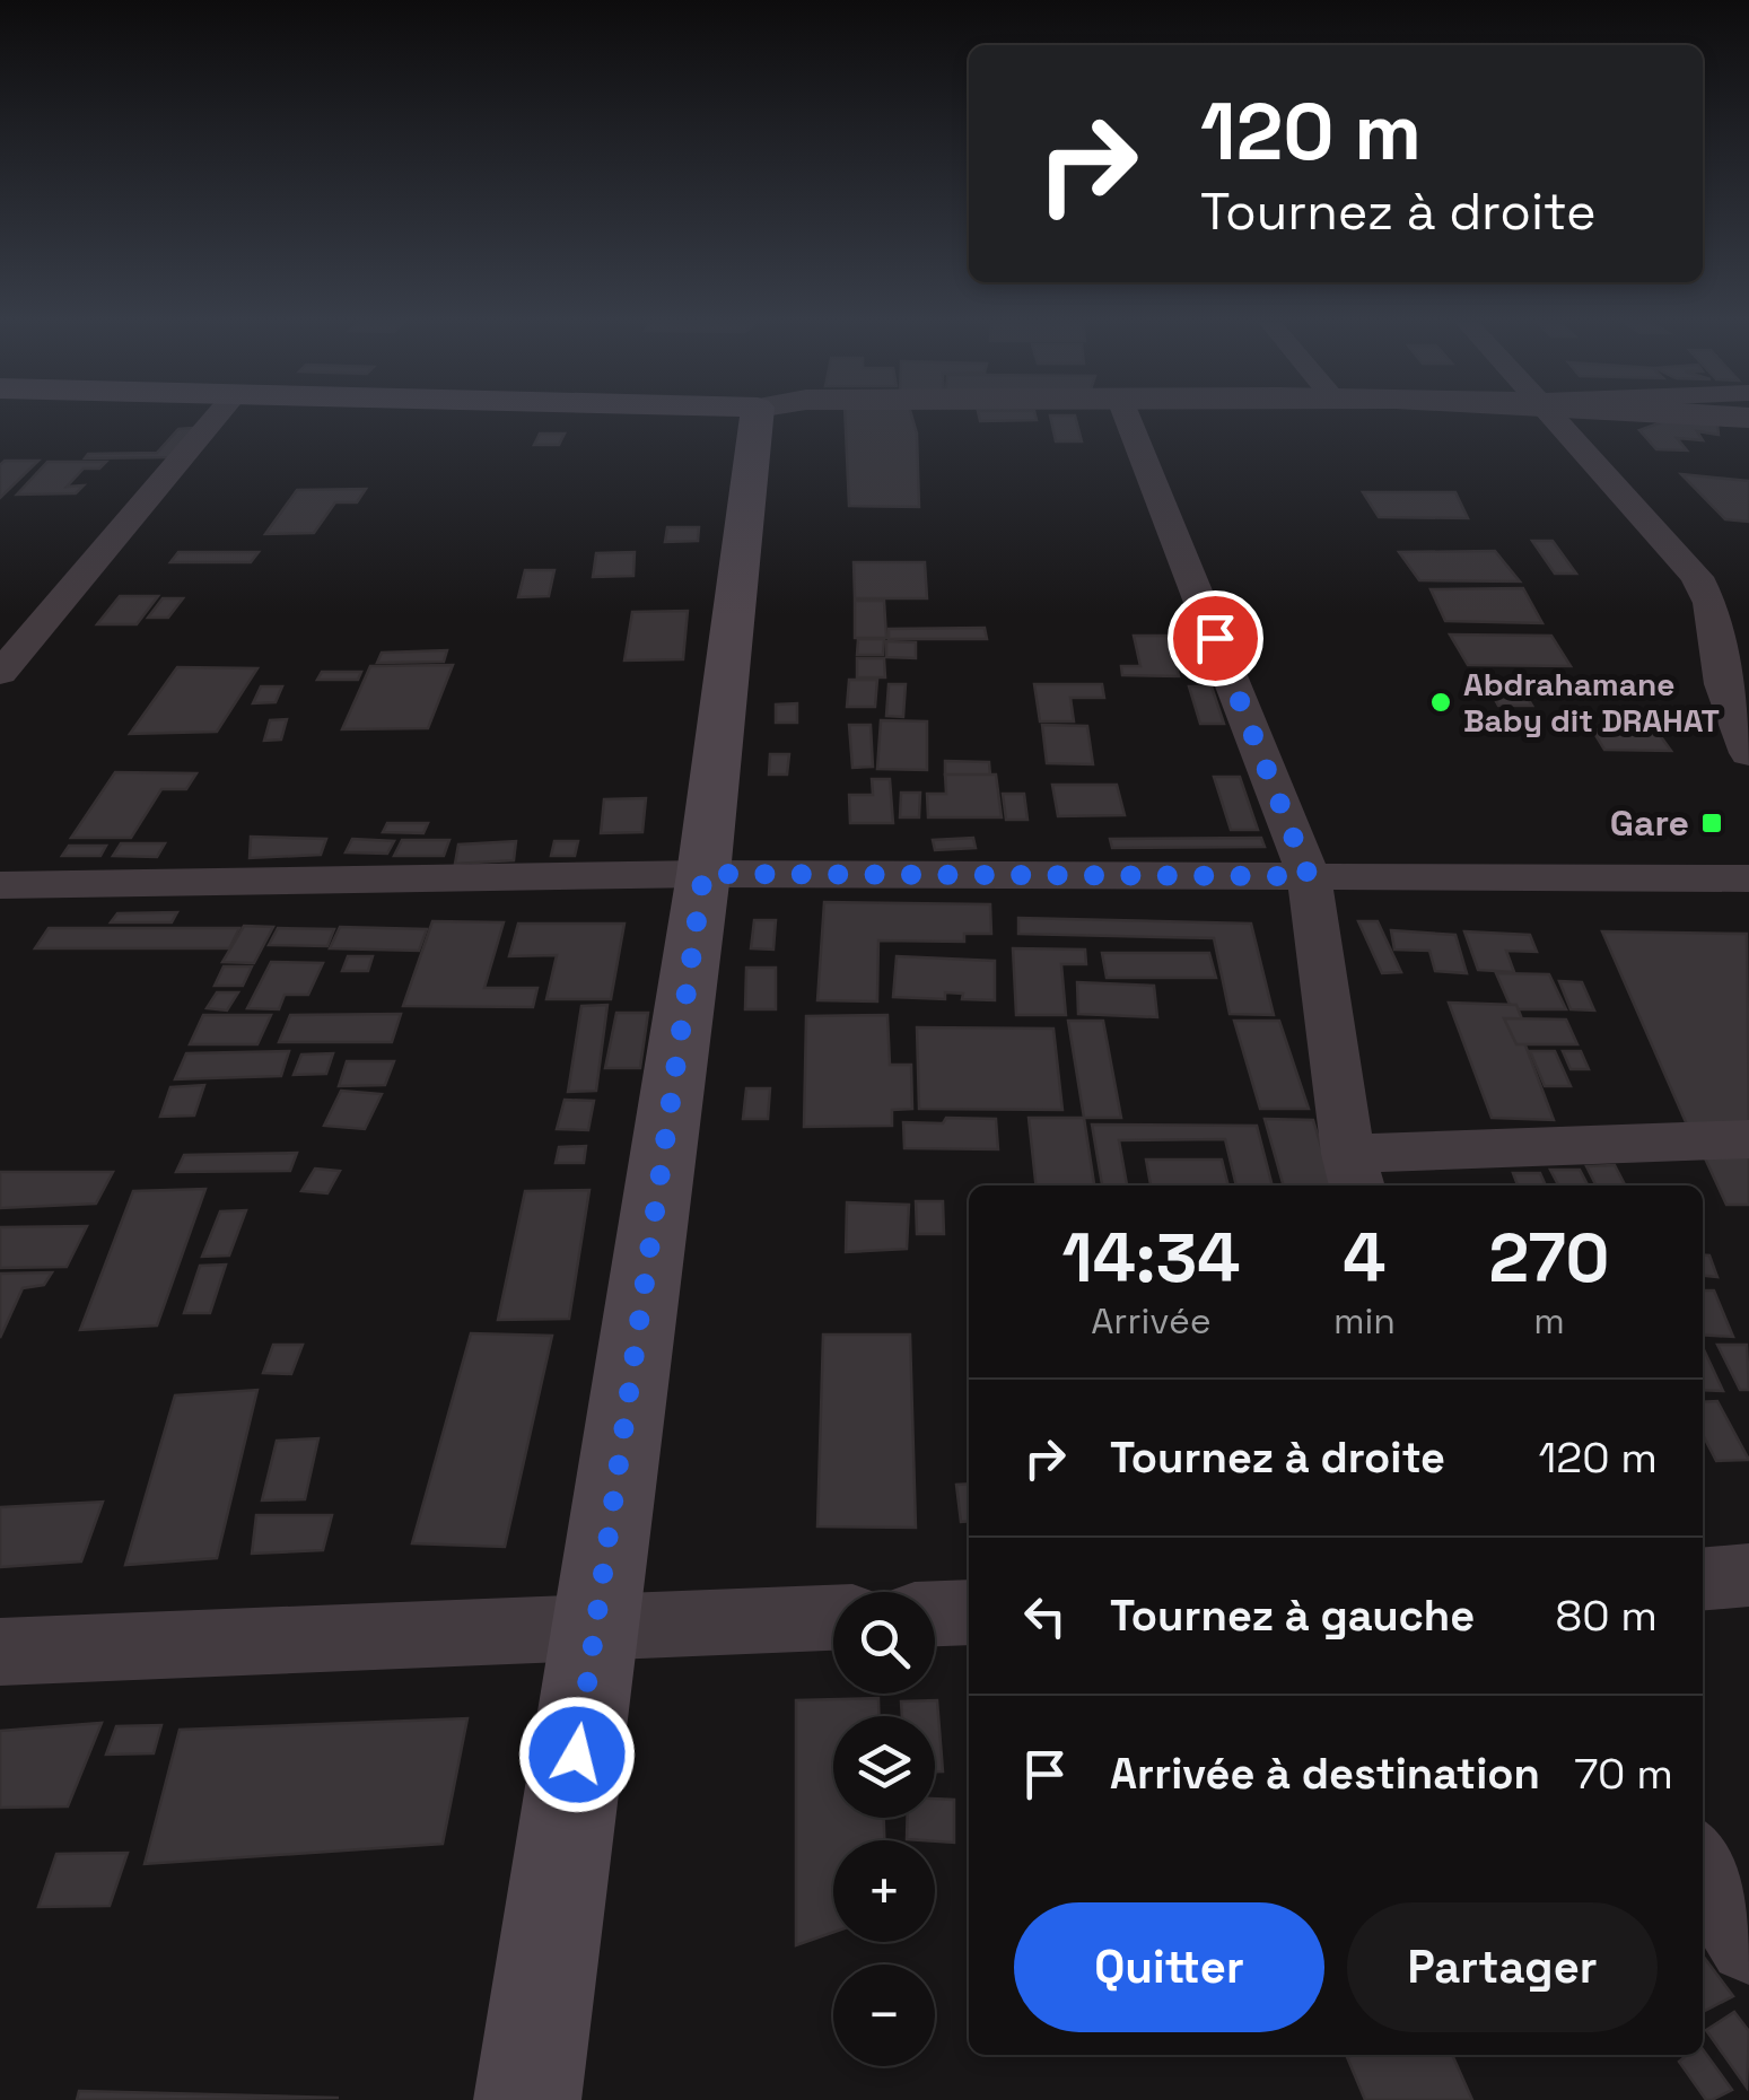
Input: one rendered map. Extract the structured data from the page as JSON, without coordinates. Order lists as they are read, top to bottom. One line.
{"places":{"other":["Abdrahamane Baby dit DRAHAT"],"transit":["Gare"]},"page":{"turn":["120 m","Tournez à droite"],"eta":["14:34","Arrivée","4","min","270","m"],"list":[{"name":"Tournez à droite","value":"120 m"},{"name":"Tournez à gauche","value":"80 m"},{"name":"Arrivée à destination","value":"70 m"}],"map_buttons":["+","−"],"buttons":["Quitter","Partager"]}}
